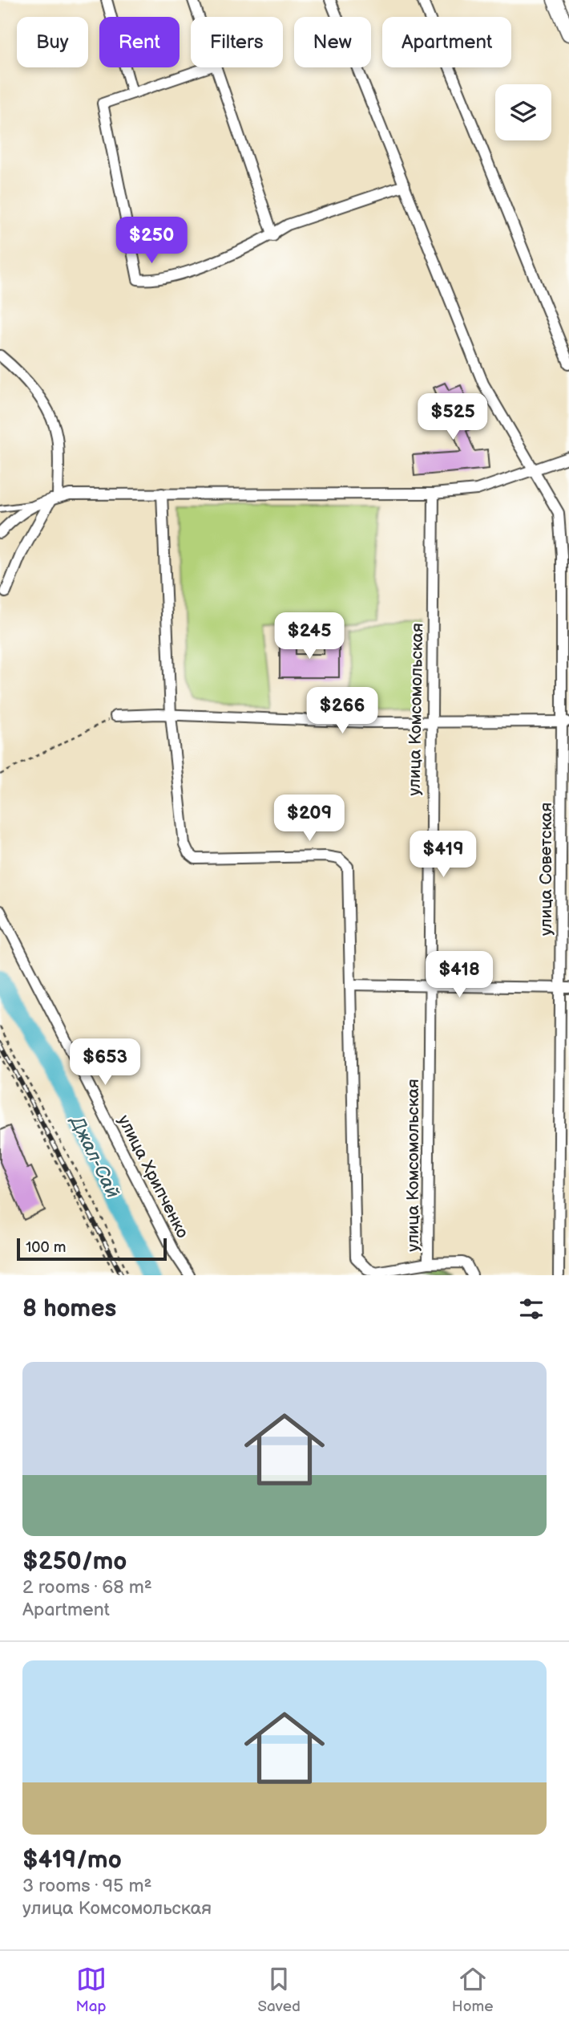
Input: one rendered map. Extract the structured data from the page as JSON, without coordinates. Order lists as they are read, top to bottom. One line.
{"streets":{"street":["улица Комсомольская","улица Советская","улица Хрипченко"]},"water":["Джал-Сай"],"scale_bar":"100 m","page":{"chip":["Buy","Rent","Filters","New","Apartment"],"price":["$250","$525","$245","$266","$209","$419","$418","$653"],"scale":"100 m","heading":"8 homes","list":[{"name":"$250/mo","note":"2 rooms · 68 m² · Apartment"},{"name":"$419/mo","note":"3 rooms · 95 m² · улица Комсомольская"}],"tabs":["Map","Saved","Home"]}}
